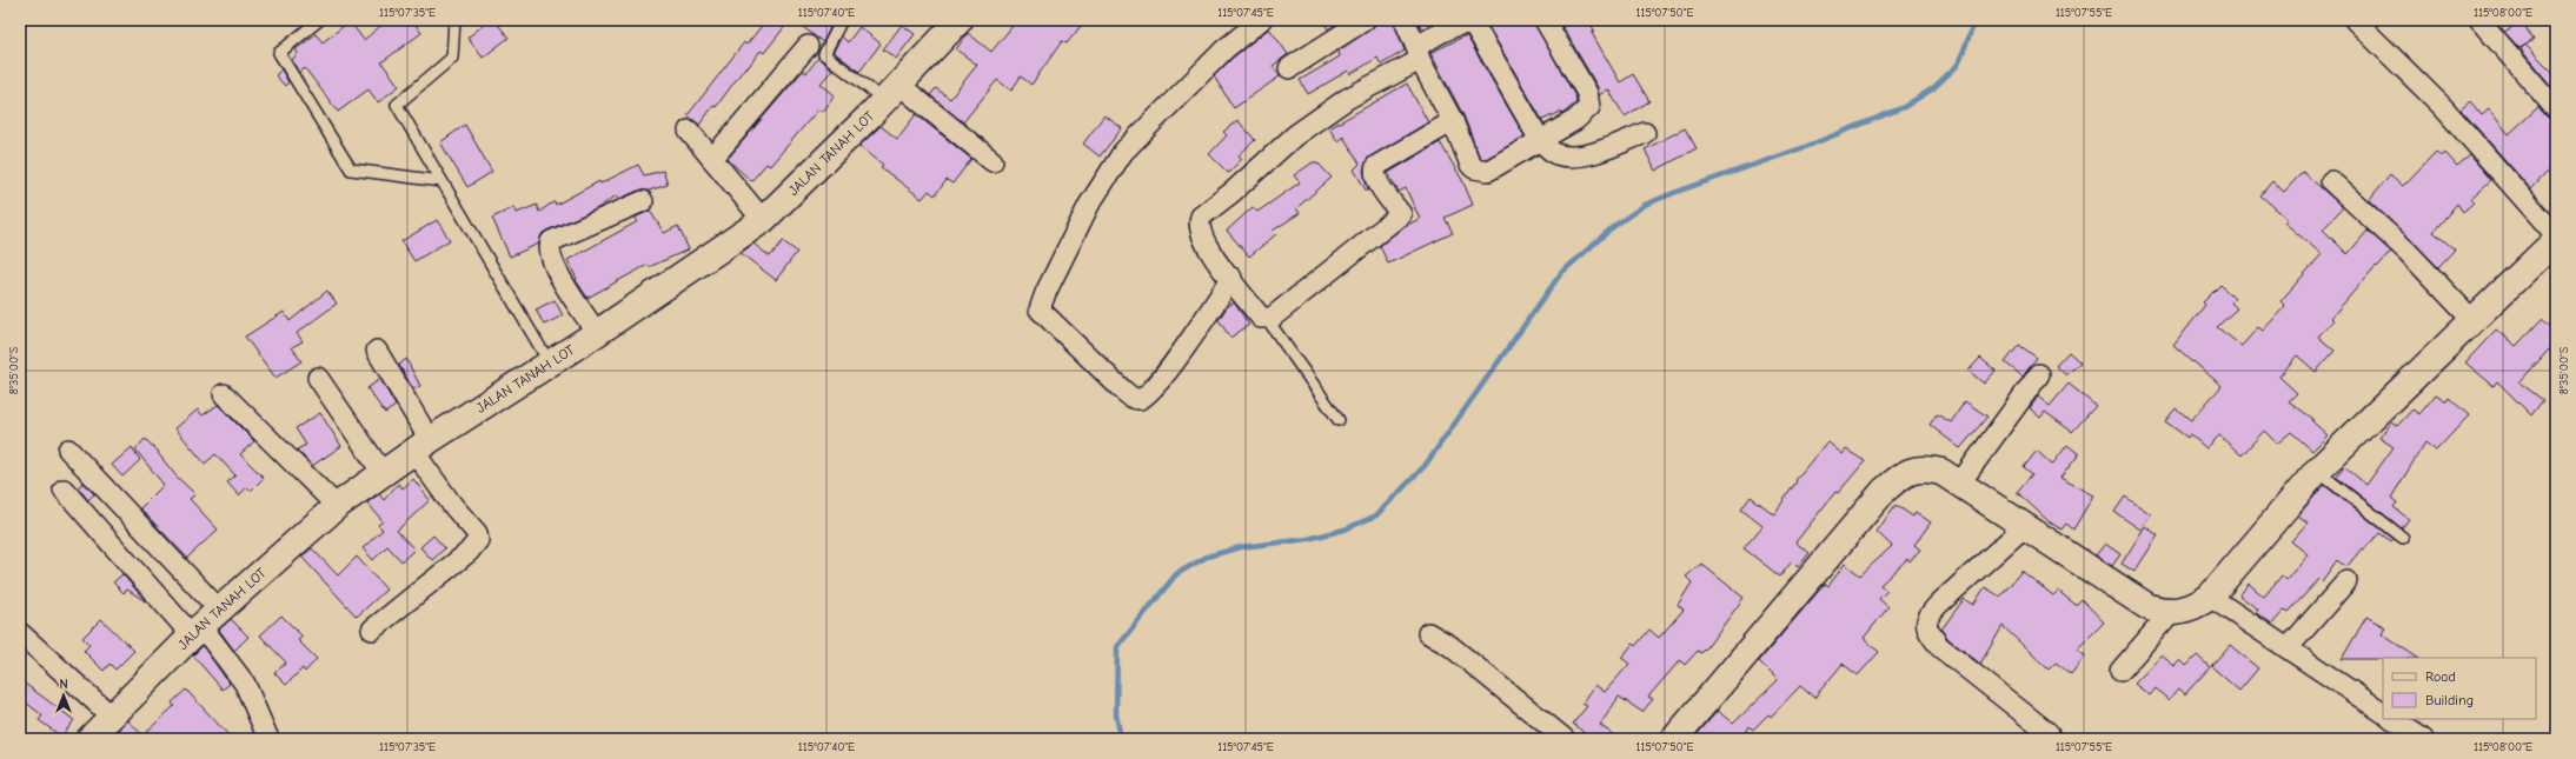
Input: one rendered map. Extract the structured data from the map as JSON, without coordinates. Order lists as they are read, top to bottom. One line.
{"streets":{"street":["JALAN TANAH LOT"]},"legend":["Road","Building"],"north":"top","coordinates":["115°07'35\"E","115°07'40\"E","115°07'45\"E","115°07'50\"E","115°07'55\"E","115°08'00\"E","8°35'00\"S"]}
